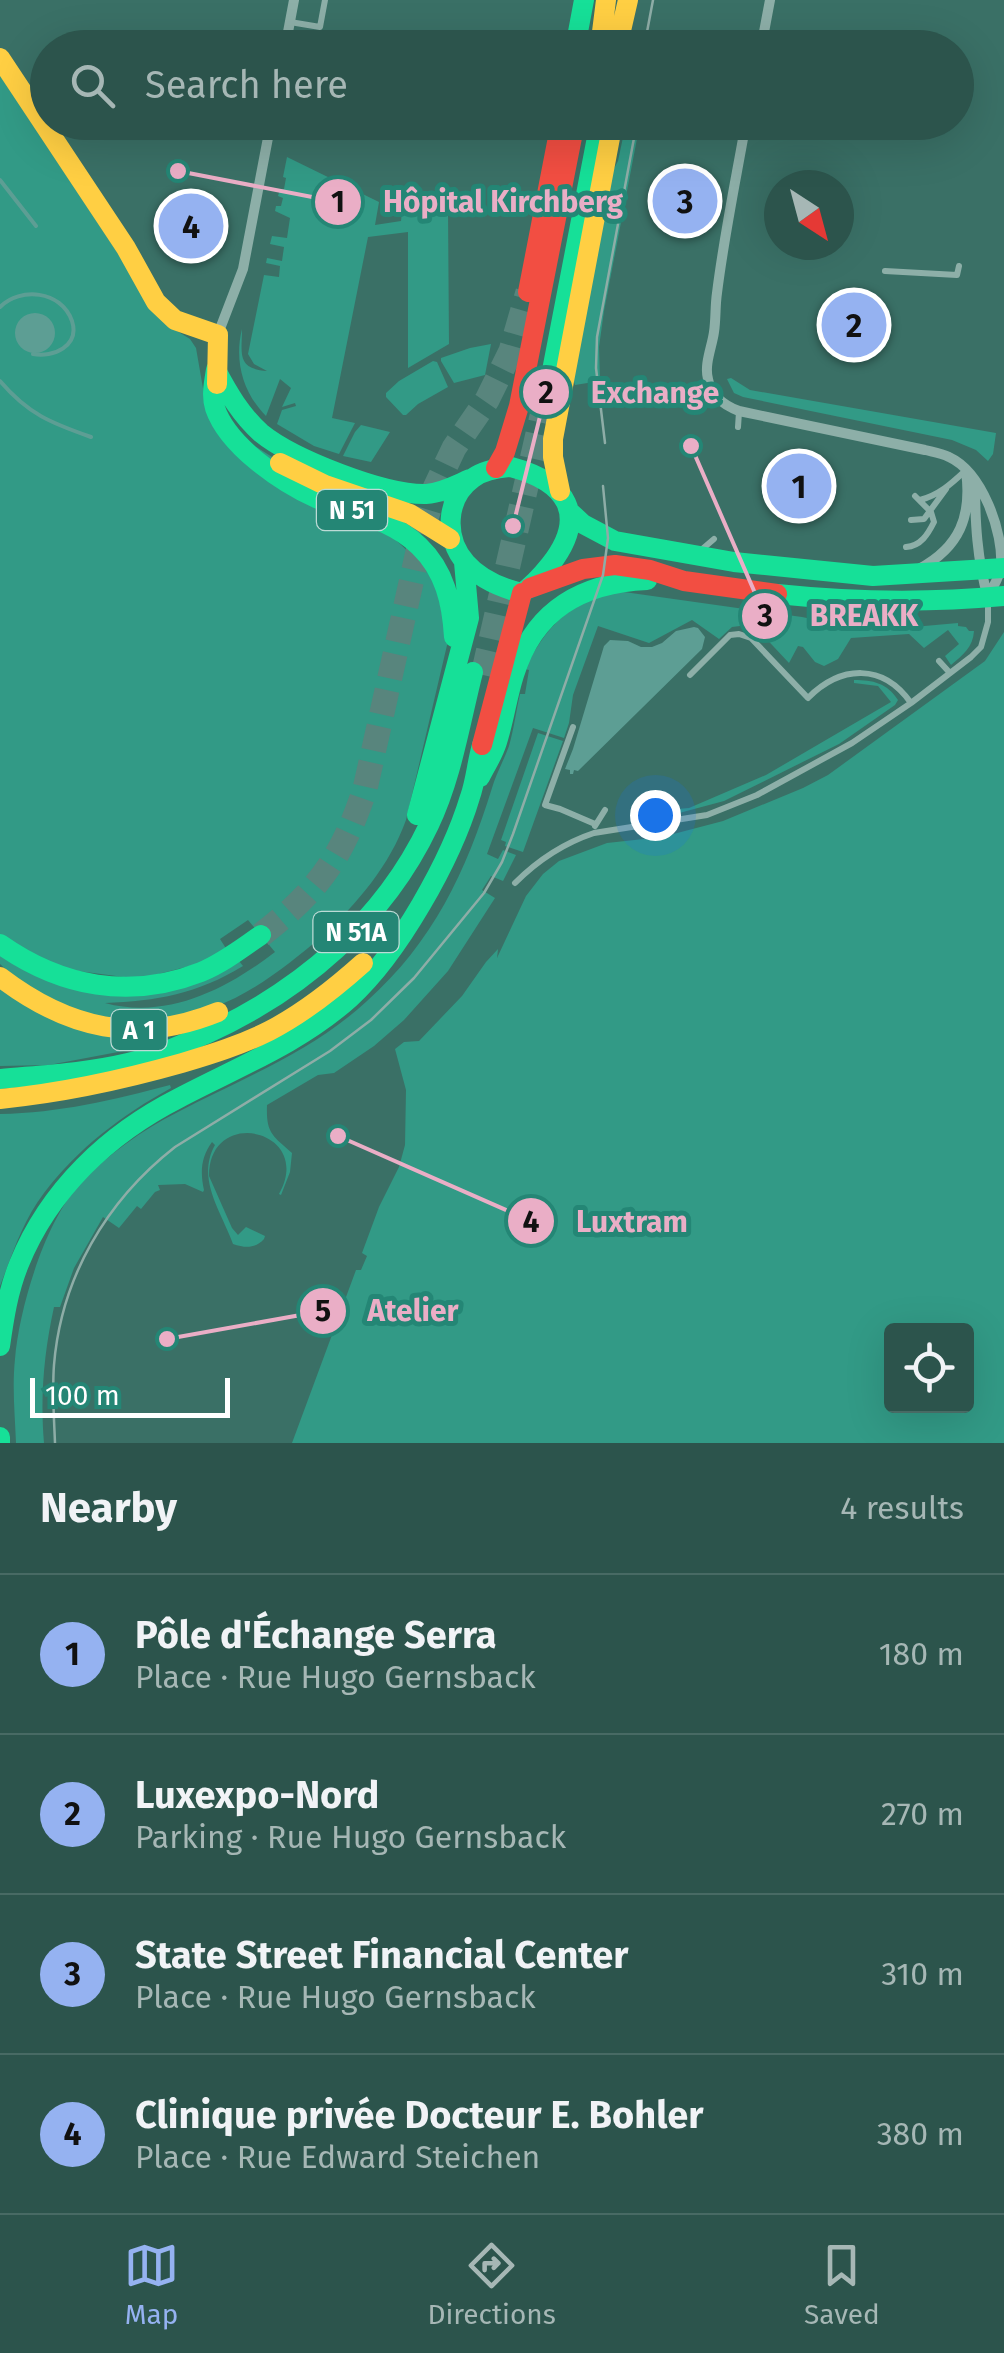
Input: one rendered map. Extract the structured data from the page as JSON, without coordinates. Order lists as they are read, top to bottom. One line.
{"streets":{"main road":["N 51","N 51A","A 1"]},"crossings":[["N 51","N 51A"],["N 51","A 1"]],"places":["Hôpital Kirchberg","BREAKK","Exchange","Luxtram","Atelier"],"scale_bar":"100 m","north":"bottom right","page":{"search":"Search here","pins":["3","4","2","1"],"scale":"100 m","heading":["Nearby","4 results"],"list":[{"mark":"1","name":"Pôle d'Échange Serra","note":"Place · Rue Hugo Gernsback","value":"180 m"},{"mark":"2","name":"Luxexpo-Nord","note":"Parking · Rue Hugo Gernsback","value":"270 m"},{"mark":"3","name":"State Street Financial Center","note":"Place · Rue Hugo Gernsback","value":"310 m"},{"mark":"4","name":"Clinique privée Docteur E. Bohler","note":"Place · Rue Edward Steichen","value":"380 m"}],"nav":["Map","Directions","Saved"]}}
